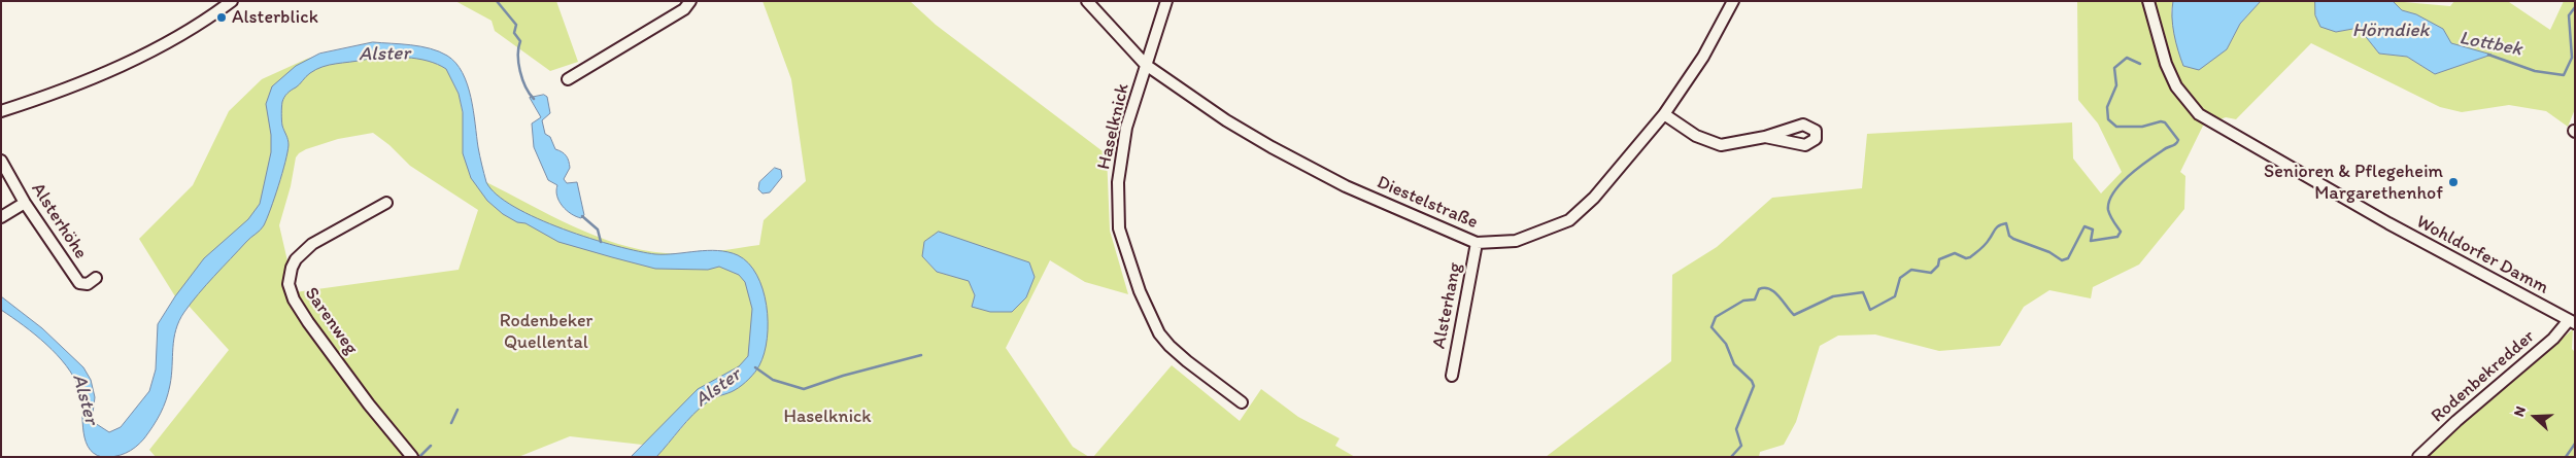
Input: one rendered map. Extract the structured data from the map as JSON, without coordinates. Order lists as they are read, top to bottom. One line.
{"streets":{"street":["Haselknick","Diestelstraße","Alsterhöhe","Wohldorfer Damm","Alsterhang","Sarenweg","Rodenbekredder"]},"crossings":[["Haselknick","Diestelstraße"],["Diestelstraße","Alsterhang"],["Wohldorfer Damm","Rodenbekredder"]],"water":["Hörndiek","Lottbek","Alster"],"parks":["Rodenbeker Quellental","Haselknick"],"places":["Alsterblick","Senioren & Pflegeheim Margarethenhof"],"north":"left"}
